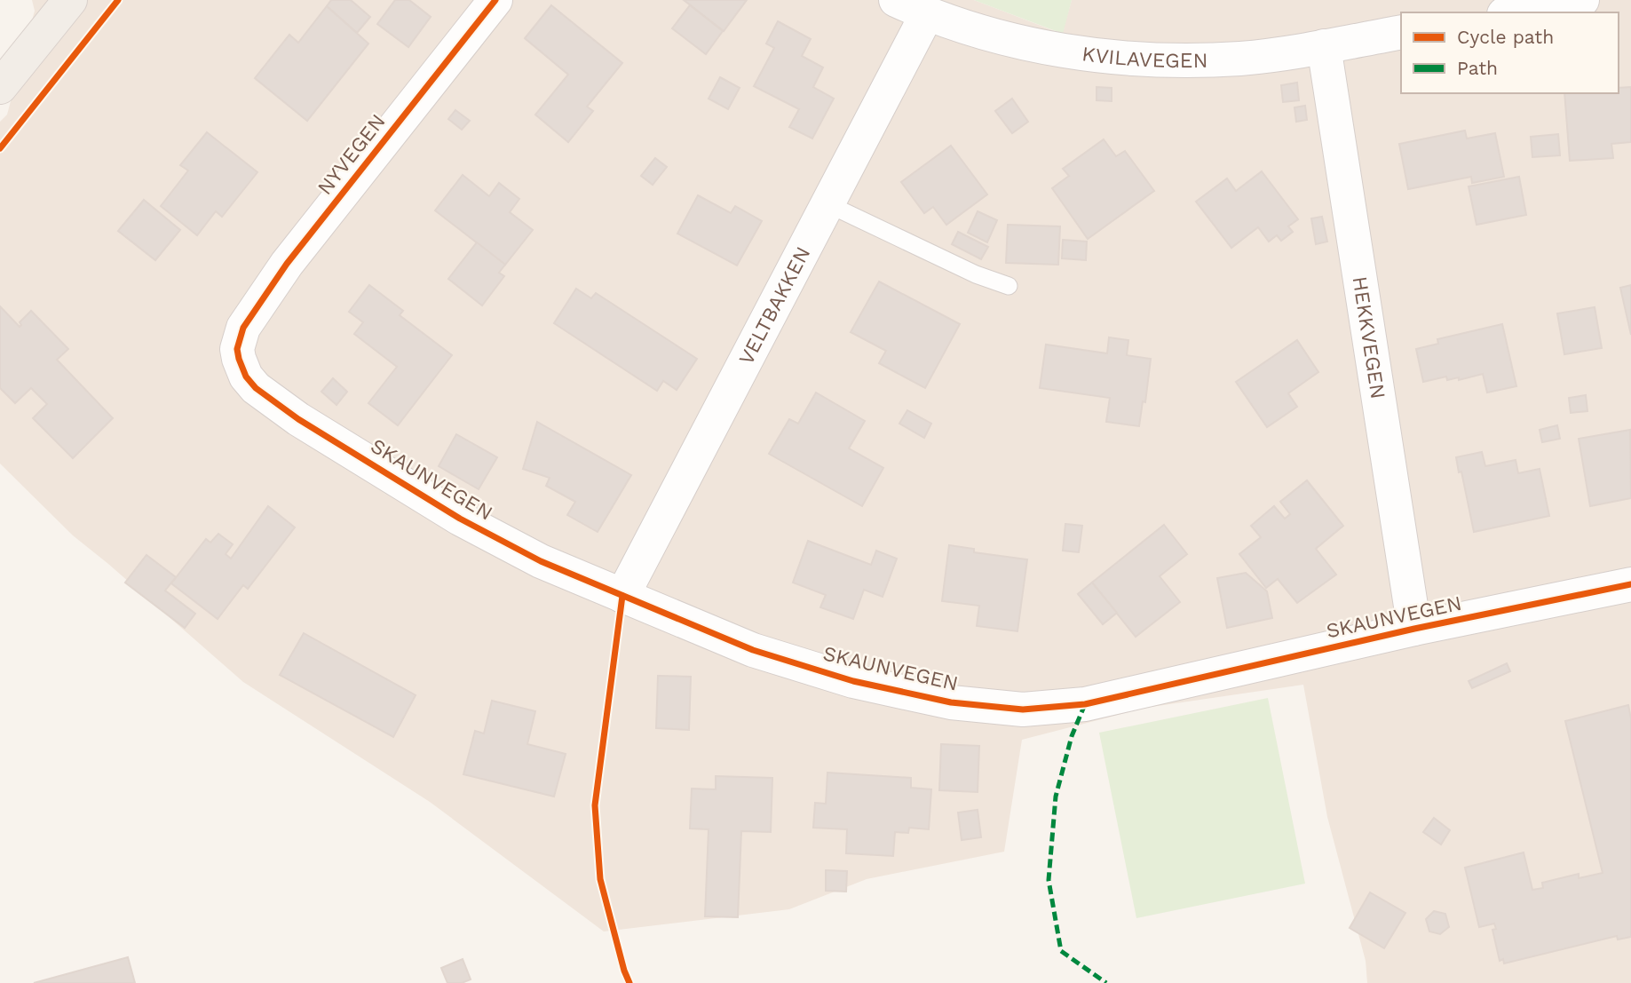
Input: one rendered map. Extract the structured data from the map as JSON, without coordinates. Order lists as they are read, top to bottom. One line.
{"streets":{"street":["KVILAVEGEN","NYVEGEN","VELTBAKKEN","HEKKVEGEN","SKAUNVEGEN"]},"crossings":[["KVILAVEGEN","VELTBAKKEN"],["KVILAVEGEN","HEKKVEGEN"],["NYVEGEN","SKAUNVEGEN"],["VELTBAKKEN","SKAUNVEGEN"],["HEKKVEGEN","SKAUNVEGEN"]],"legend":["Cycle path","Path"]}
